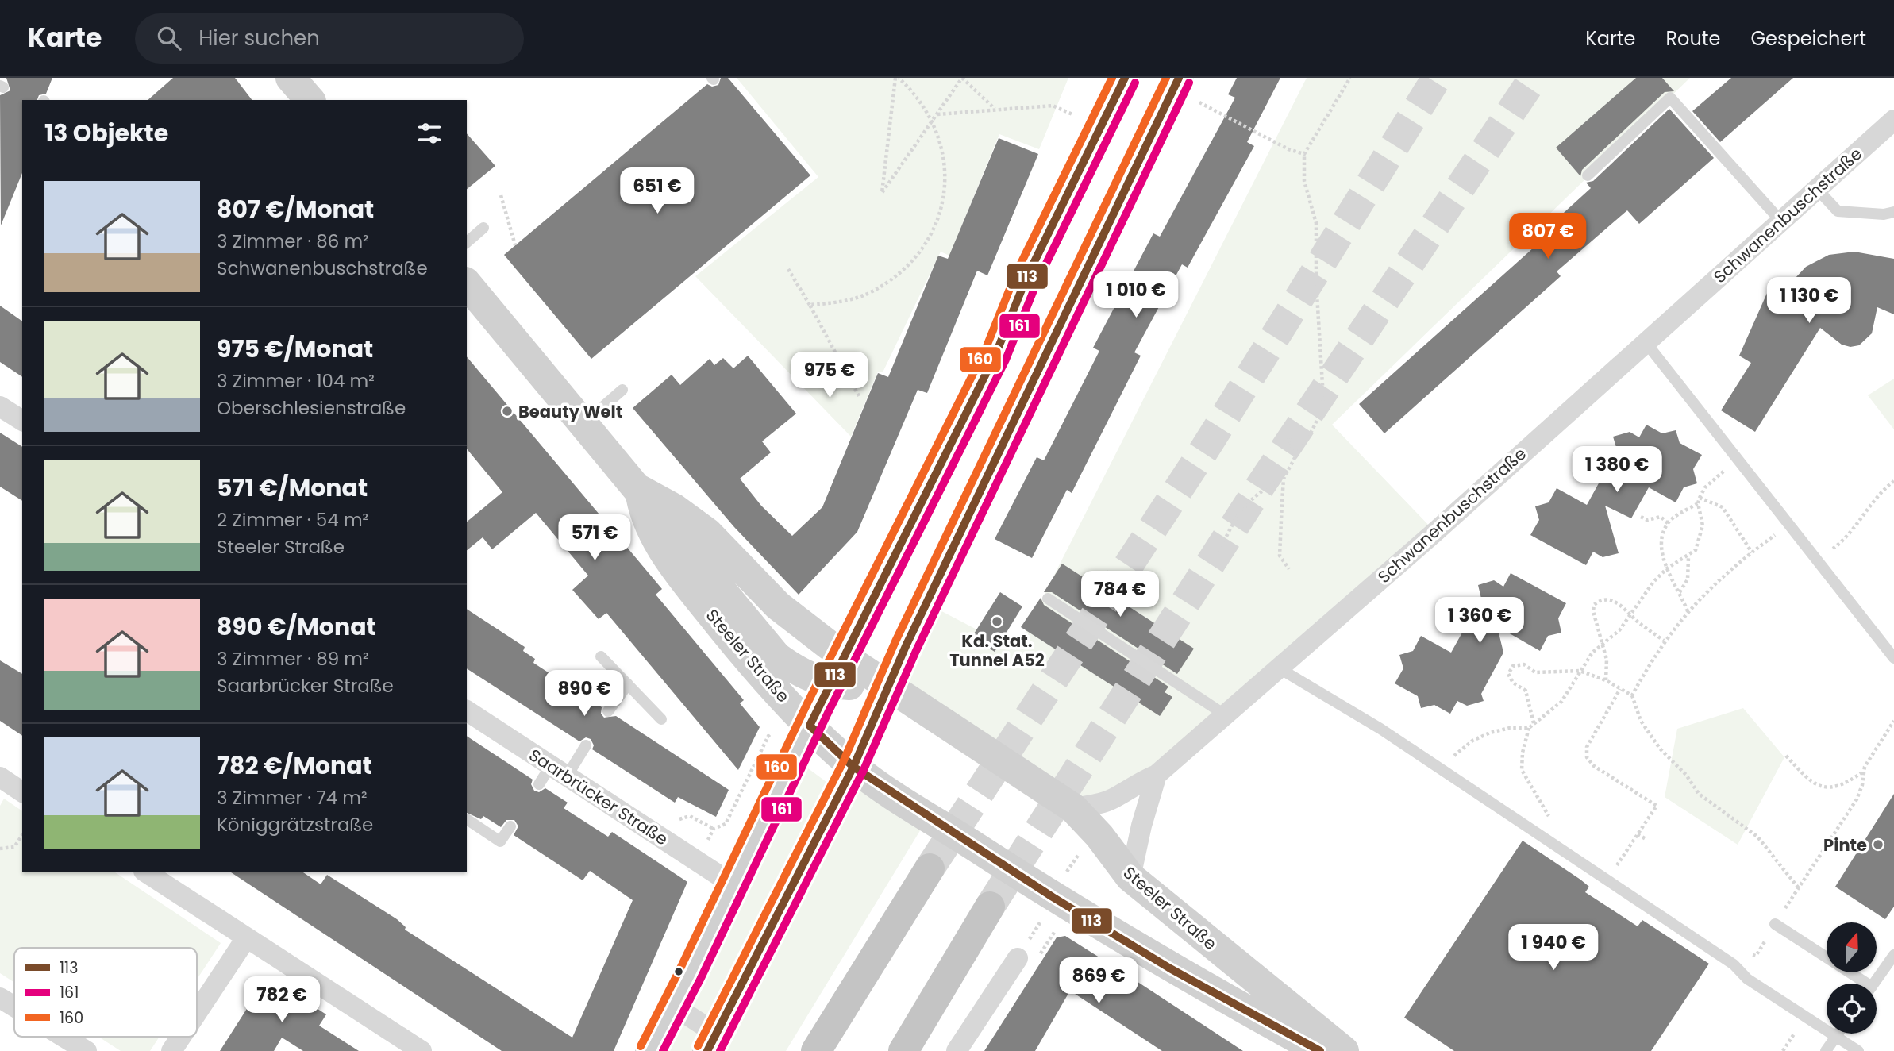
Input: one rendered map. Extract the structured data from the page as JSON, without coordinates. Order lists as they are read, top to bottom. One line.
{"streets":{"main road":["Steeler Straße"],"street":["Schwanenbuschstraße","Saarbrücker Straße"]},"crossings":[["Schwanenbuschstraße","Steeler Straße"]],"places":["Beauty Welt","Kd. Stat. Tunnel A52","Pinte"],"lines":["transit line 113","transit line 160","transit line 161"],"legend":["113","161","160"],"north":"top","page":{"header":"Karte","search":"Hier suchen","nav":["Karte","Route","Gespeichert"],"heading":"13 Objekte","list":[{"name":"807 €/Monat","note":"3 Zimmer · 86 m² · Schwanenbuschstraße"},{"name":"975 €/Monat","note":"3 Zimmer · 104 m² · Oberschlesienstraße"},{"name":"571 €/Monat","note":"2 Zimmer · 54 m² · Steeler Straße"},{"name":"890 €/Monat","note":"3 Zimmer · 89 m² · Saarbrücker Straße"},{"name":"782 €/Monat","note":"3 Zimmer · 74 m² · Königgrätzstraße"}],"price":["651 €","807 €","1 010 €","1 130 €","975 €","1 380 €","571 €","784 €","1 360 €","890 €","1 940 €","869 €","782 €"]}}
